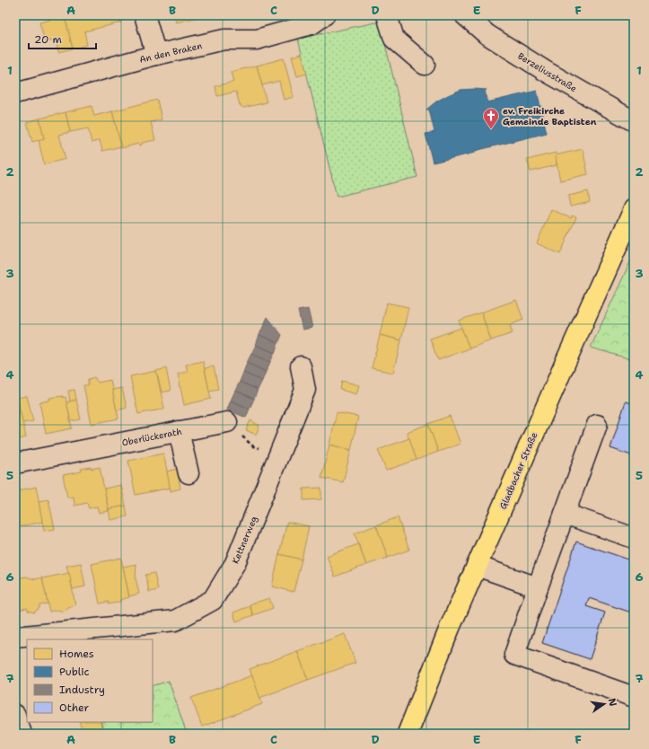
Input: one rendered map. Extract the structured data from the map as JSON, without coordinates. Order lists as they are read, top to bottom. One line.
{"streets":{"main road":["Gladbacher Straße"],"street":["An den Braken","Berzeliusstraße","Oberlückerath","Kettnerweg"]},"places":{"church":["ev. Freikirche Gemeinde Baptisten"]},"legend":["Homes","Public","Industry","Other"],"scale_bar":"20 m","north":"right","grid":{"columns":["A","B","C","D","E","F"],"rows":["1","2","3","4","5","6","7"]}}
